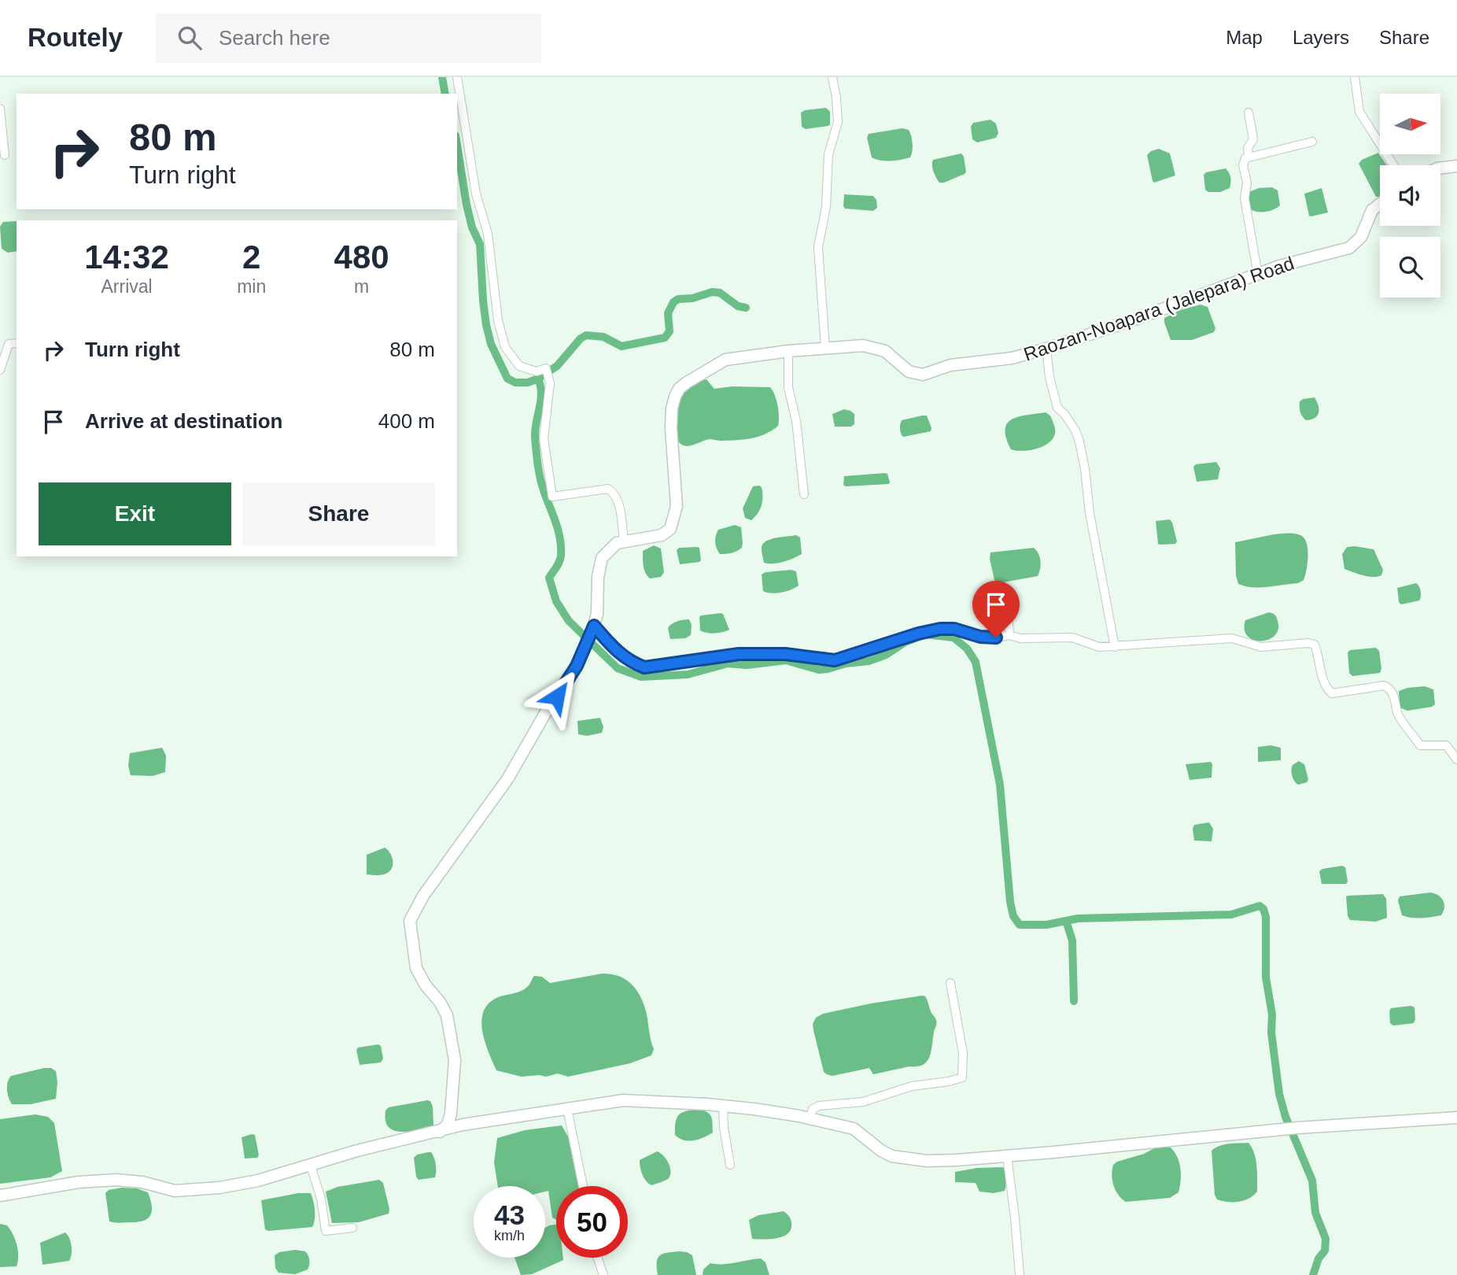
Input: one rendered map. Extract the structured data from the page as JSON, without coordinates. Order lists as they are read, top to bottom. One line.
{"streets":{"main road":["Raozan-Noapara (Jalepara) Road"]},"north":"right","page":{"header":"Routely","search":"Search here","nav":["Map","Layers","Share"],"turn":["80 m","Turn right"],"eta":["14:32","Arrival","2","min","480","m"],"list":[{"name":"Turn right","value":"80 m"},{"name":"Arrive at destination","value":"400 m"}],"buttons":["Exit","Share"],"speed":"43 km/h","limit":"50"}}
